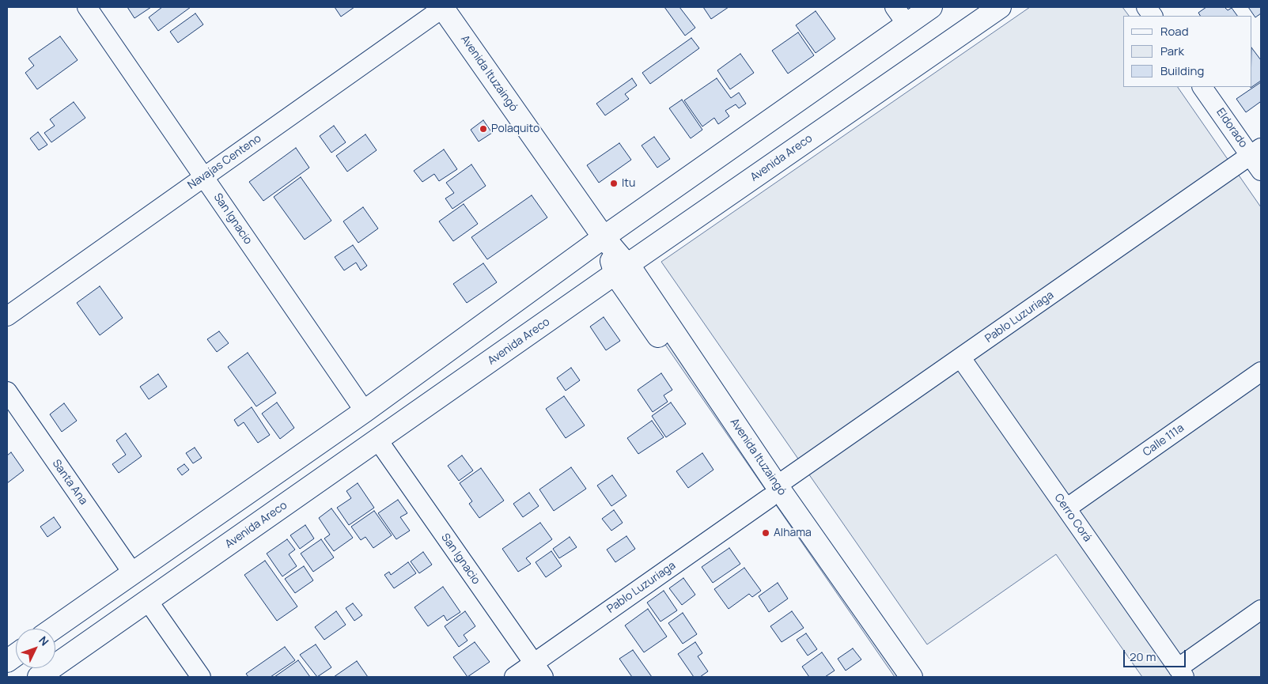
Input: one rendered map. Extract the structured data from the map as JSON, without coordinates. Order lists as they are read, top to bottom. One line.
{"streets":{"main road":["Avenida Ituzaingó","Avenida Areco"],"street":["Eldorado","Navajas Centeno","San Ignacio","Pablo Luzuriaga","Calle 111a","Santa Ana","Cerro Corá"]},"crossings":[["Avenida Ituzaingó","Avenida Areco"],["Avenida Ituzaingó","Navajas Centeno"],["Avenida Ituzaingó","Pablo Luzuriaga"],["Eldorado","Pablo Luzuriaga"],["Avenida Areco","San Ignacio"],["Navajas Centeno","San Ignacio"],["San Ignacio","Pablo Luzuriaga"],["Pablo Luzuriaga","Cerro Corá"],["Calle 111a","Cerro Corá"]],"places":["Polaquito","Itu","Alhama"],"legend":["Road","Park","Building"],"scale_bar":"20 m","north":"top right"}
